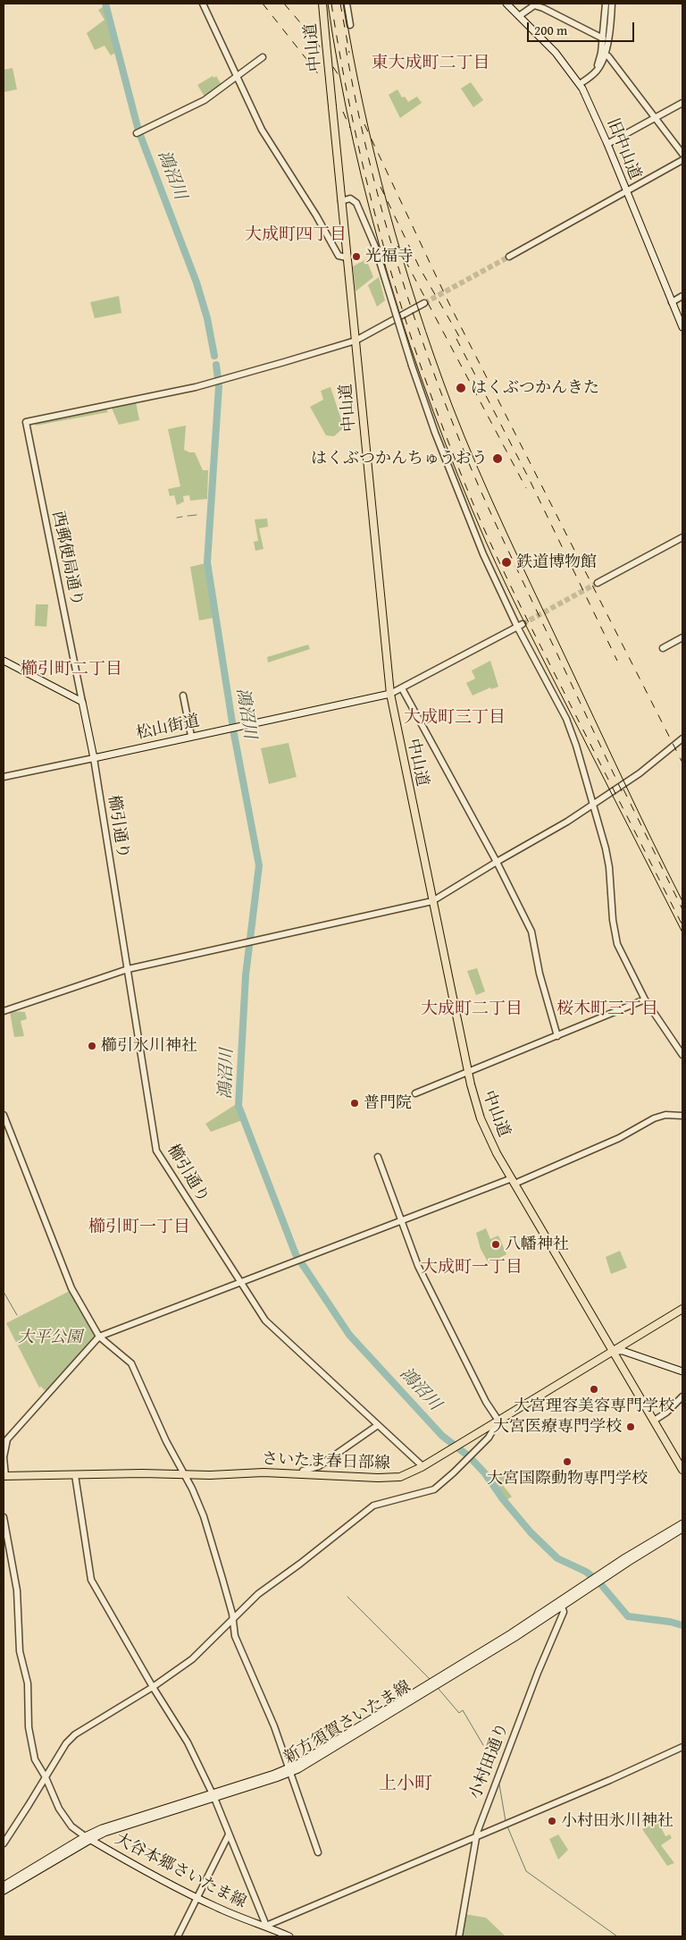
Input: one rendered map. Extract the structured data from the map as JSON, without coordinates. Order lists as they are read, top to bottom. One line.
{"streets":{"main road":["中山道","旧中山道","松山街道","さいたま春日部線","新方須賀さいたま線","大谷本郷さいたま線"],"street":["西郵便局通り","櫛引通り","小村田通り"]},"crossings":[["中山道","西郵便局通り"],["中山道","松山街道"],["中山道","さいたま春日部線"],["松山街道","櫛引通り"],["櫛引通り","さいたま春日部線"],["新方須賀さいたま線","小村田通り"],["新方須賀さいたま線","大谷本郷さいたま線"]],"districts":["東大成町二丁目","大成町四丁目","櫛引町二丁目","大成町三丁目","大成町二丁目","桜木町三丁目","櫛引町一丁目","大成町一丁目","上小町"],"water":["鴻沼川"],"parks":["大平公園"],"places":["光福寺","はくぶつかんきた","はくぶつかんちゅうおう","鉄道博物館","櫛引氷川神社","普門院","八幡神社","大宮理容美容専門学校","大宮医療専門学校","大宮国際動物専門学校","小村田氷川神社"],"scale_bar":"200 m"}
